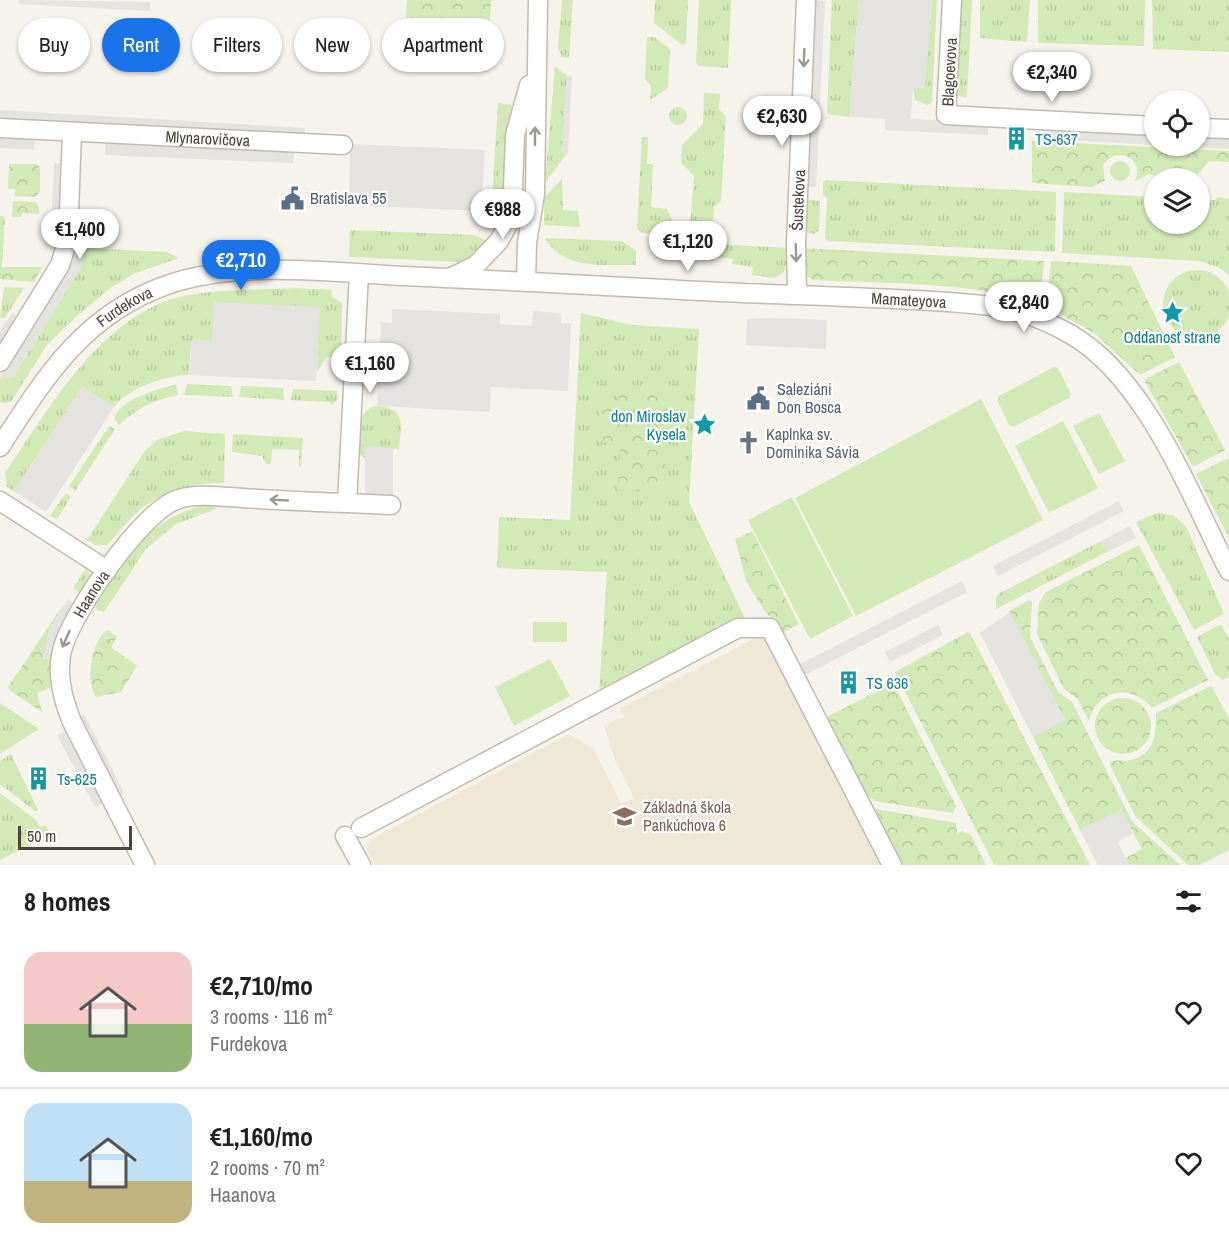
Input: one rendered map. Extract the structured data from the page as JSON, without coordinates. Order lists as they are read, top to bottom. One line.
{"streets":{"street":["Blagoevova","Mlynarovičova","Šustekova","Mamateyova","Furdekova","Haanova"]},"crossings":[["Šustekova","Mamateyova"],["Mamateyova","Furdekova"]],"one_way":["Šustekova"],"places":{"building":["TS-637","TS 636","Ts-625"],"public building":["Bratislava 55","Saleziáni Don Bosca"],"place":["Oddanosť strane","don Miroslav Kysela"],"church":["Kaplnka sv. Dominika Sávia"],"school or university":["Základná škola Pankúchova 6"]},"scale_bar":"50 m","page":{"chip":["Buy","Rent","Filters","New","Apartment"],"price":["€2,340","€2,630","€988","€1,400","€1,120","€2,710","€2,840","€1,160"],"scale":"50 m","heading":"8 homes","list":[{"name":"€2,710/mo","note":"3 rooms · 116 m² · Furdekova"},{"name":"€1,160/mo","note":"2 rooms · 70 m² · Haanova"}]}}
